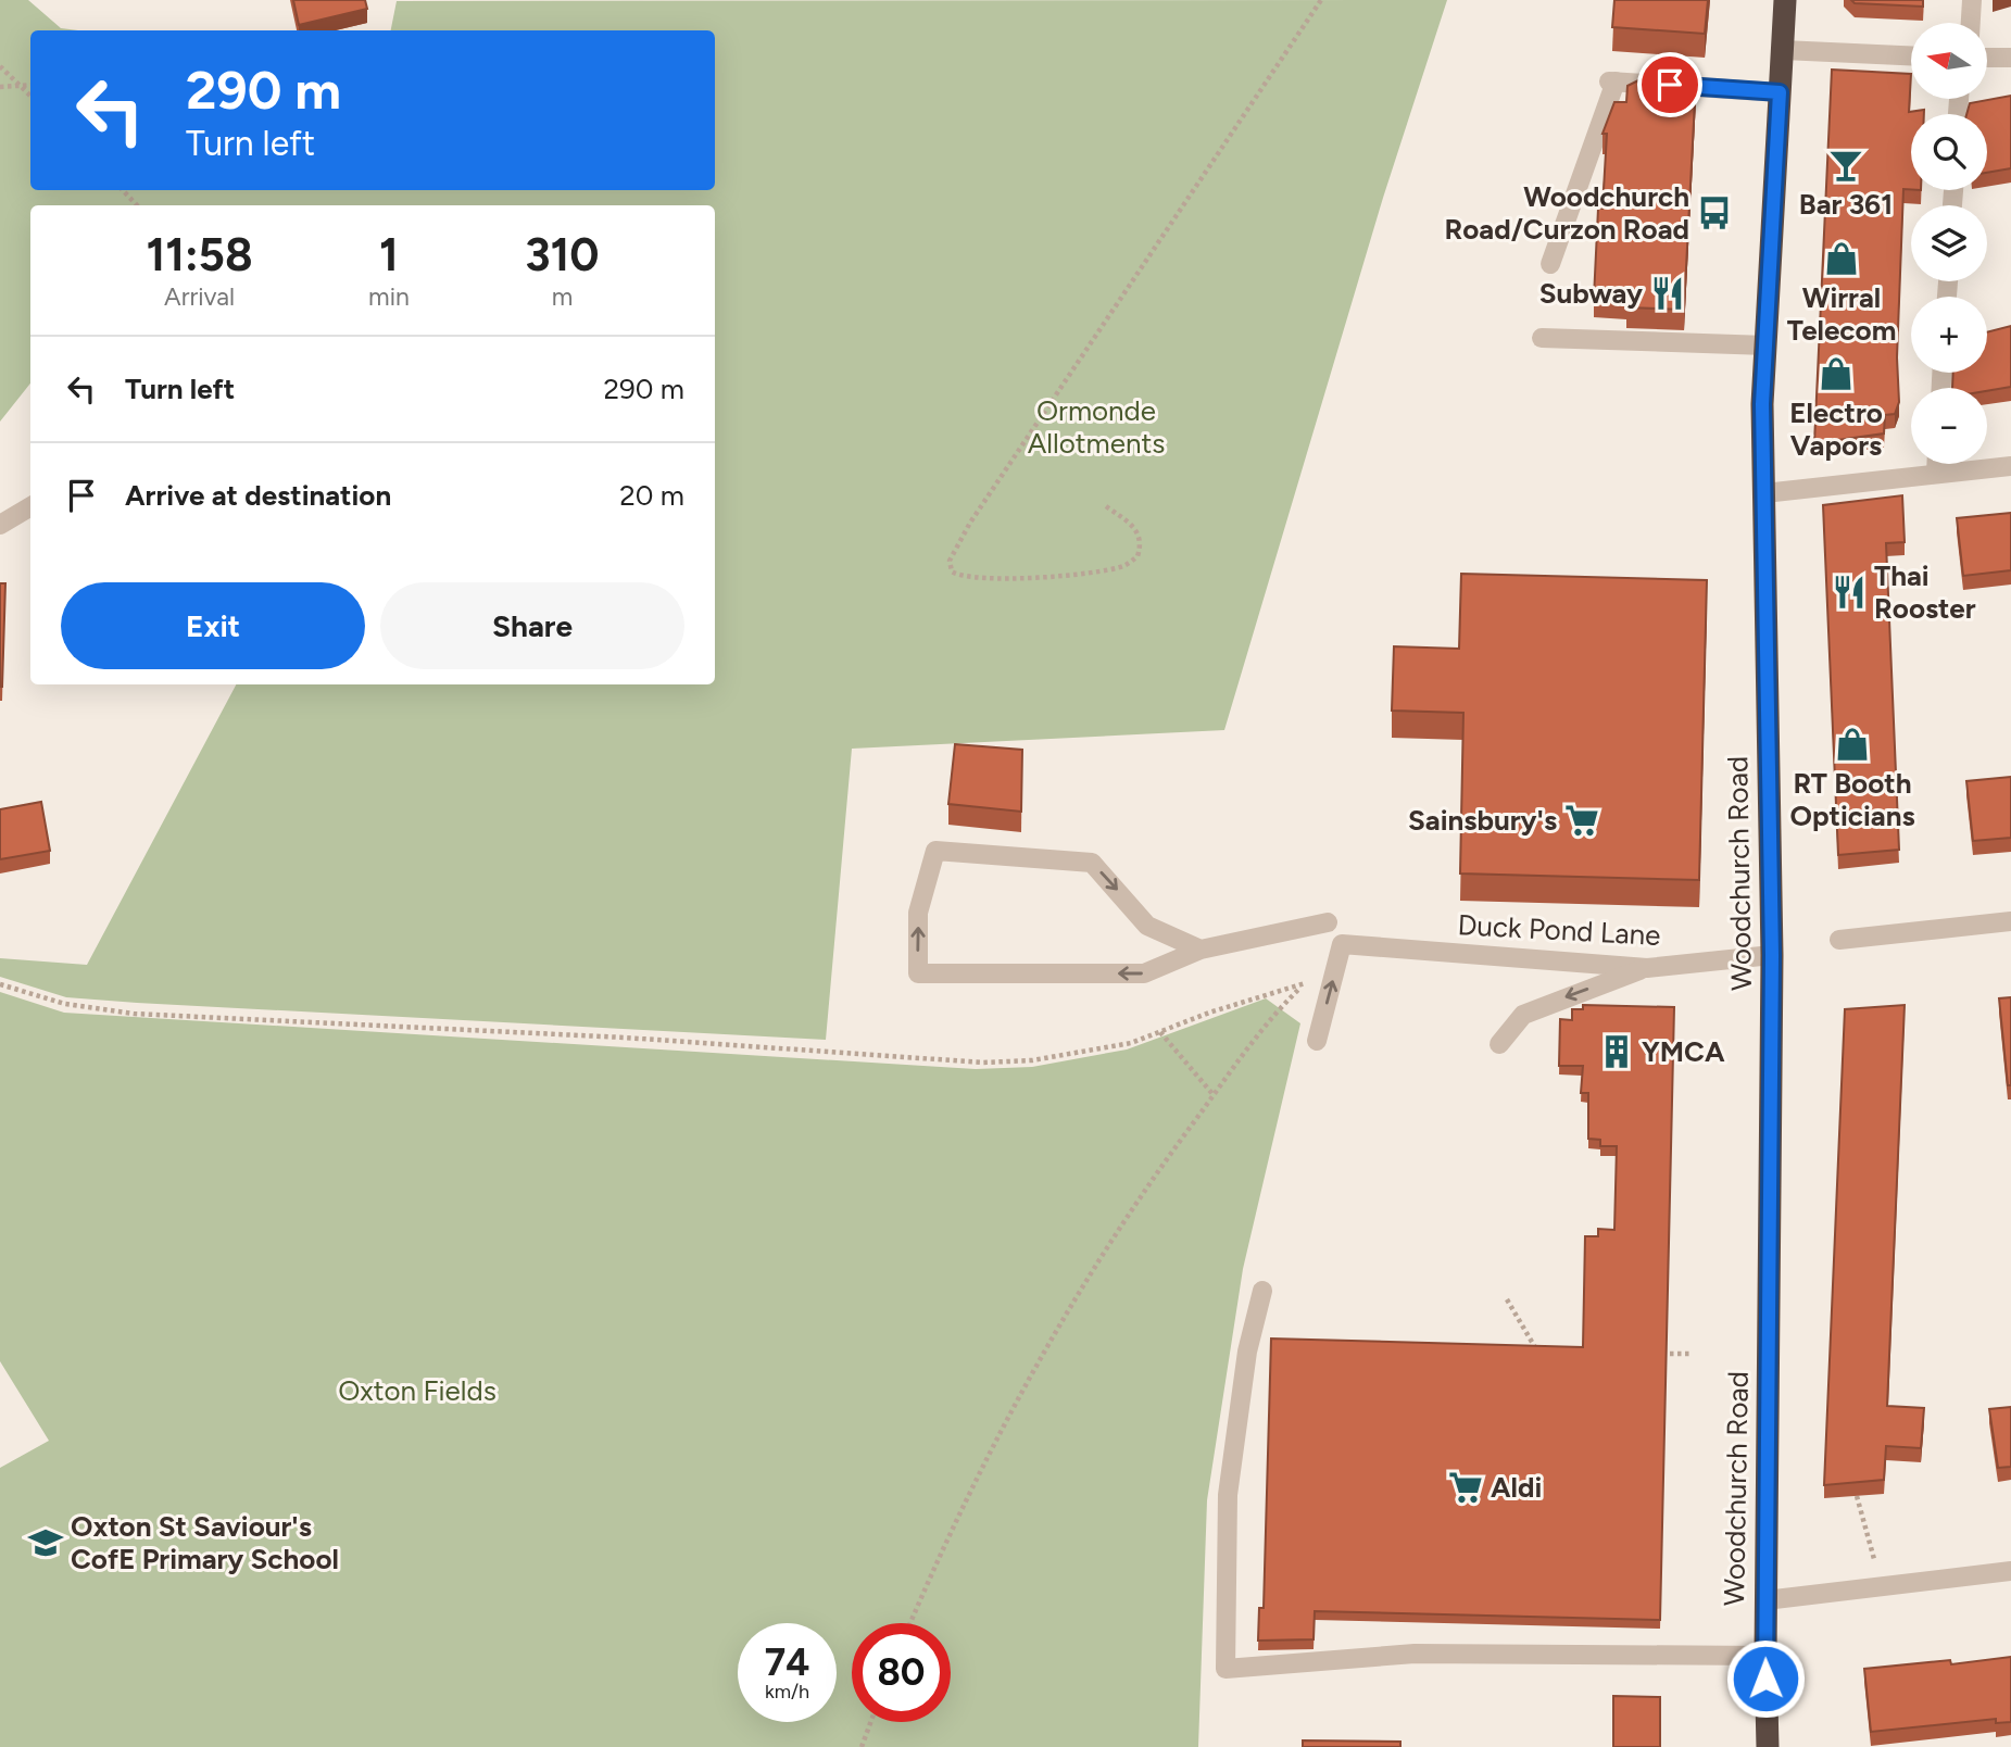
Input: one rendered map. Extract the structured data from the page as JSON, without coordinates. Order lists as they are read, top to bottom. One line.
{"streets":{"highway":["Woodchurch Road"],"street":["Duck Pond Lane"]},"crossings":[["Woodchurch Road","Duck Pond Lane"]],"parks":["Ormonde Allotments","Oxton Fields"],"places":{"bar":["Bar 361"],"bus stop":["Woodchurch Road/Curzon Road"],"shop":["Wirral Telecom","Electro Vapors","RT Booth Opticians"],"restaurant":["Subway","Thai Rooster"],"supermarket":["Sainsbury's","Aldi"],"building":["YMCA"],"school or university":["Oxton St Saviour's CofE Primary School"]},"north":"left","page":{"map_buttons":["+","−"],"turn":["290 m","Turn left"],"eta":["11:58","Arrival","1","min","310","m"],"list":[{"name":"Turn left","value":"290 m"},{"name":"Arrive at destination","value":"20 m"}],"buttons":["Exit","Share"],"speed":"74 km/h","limit":"80"}}
